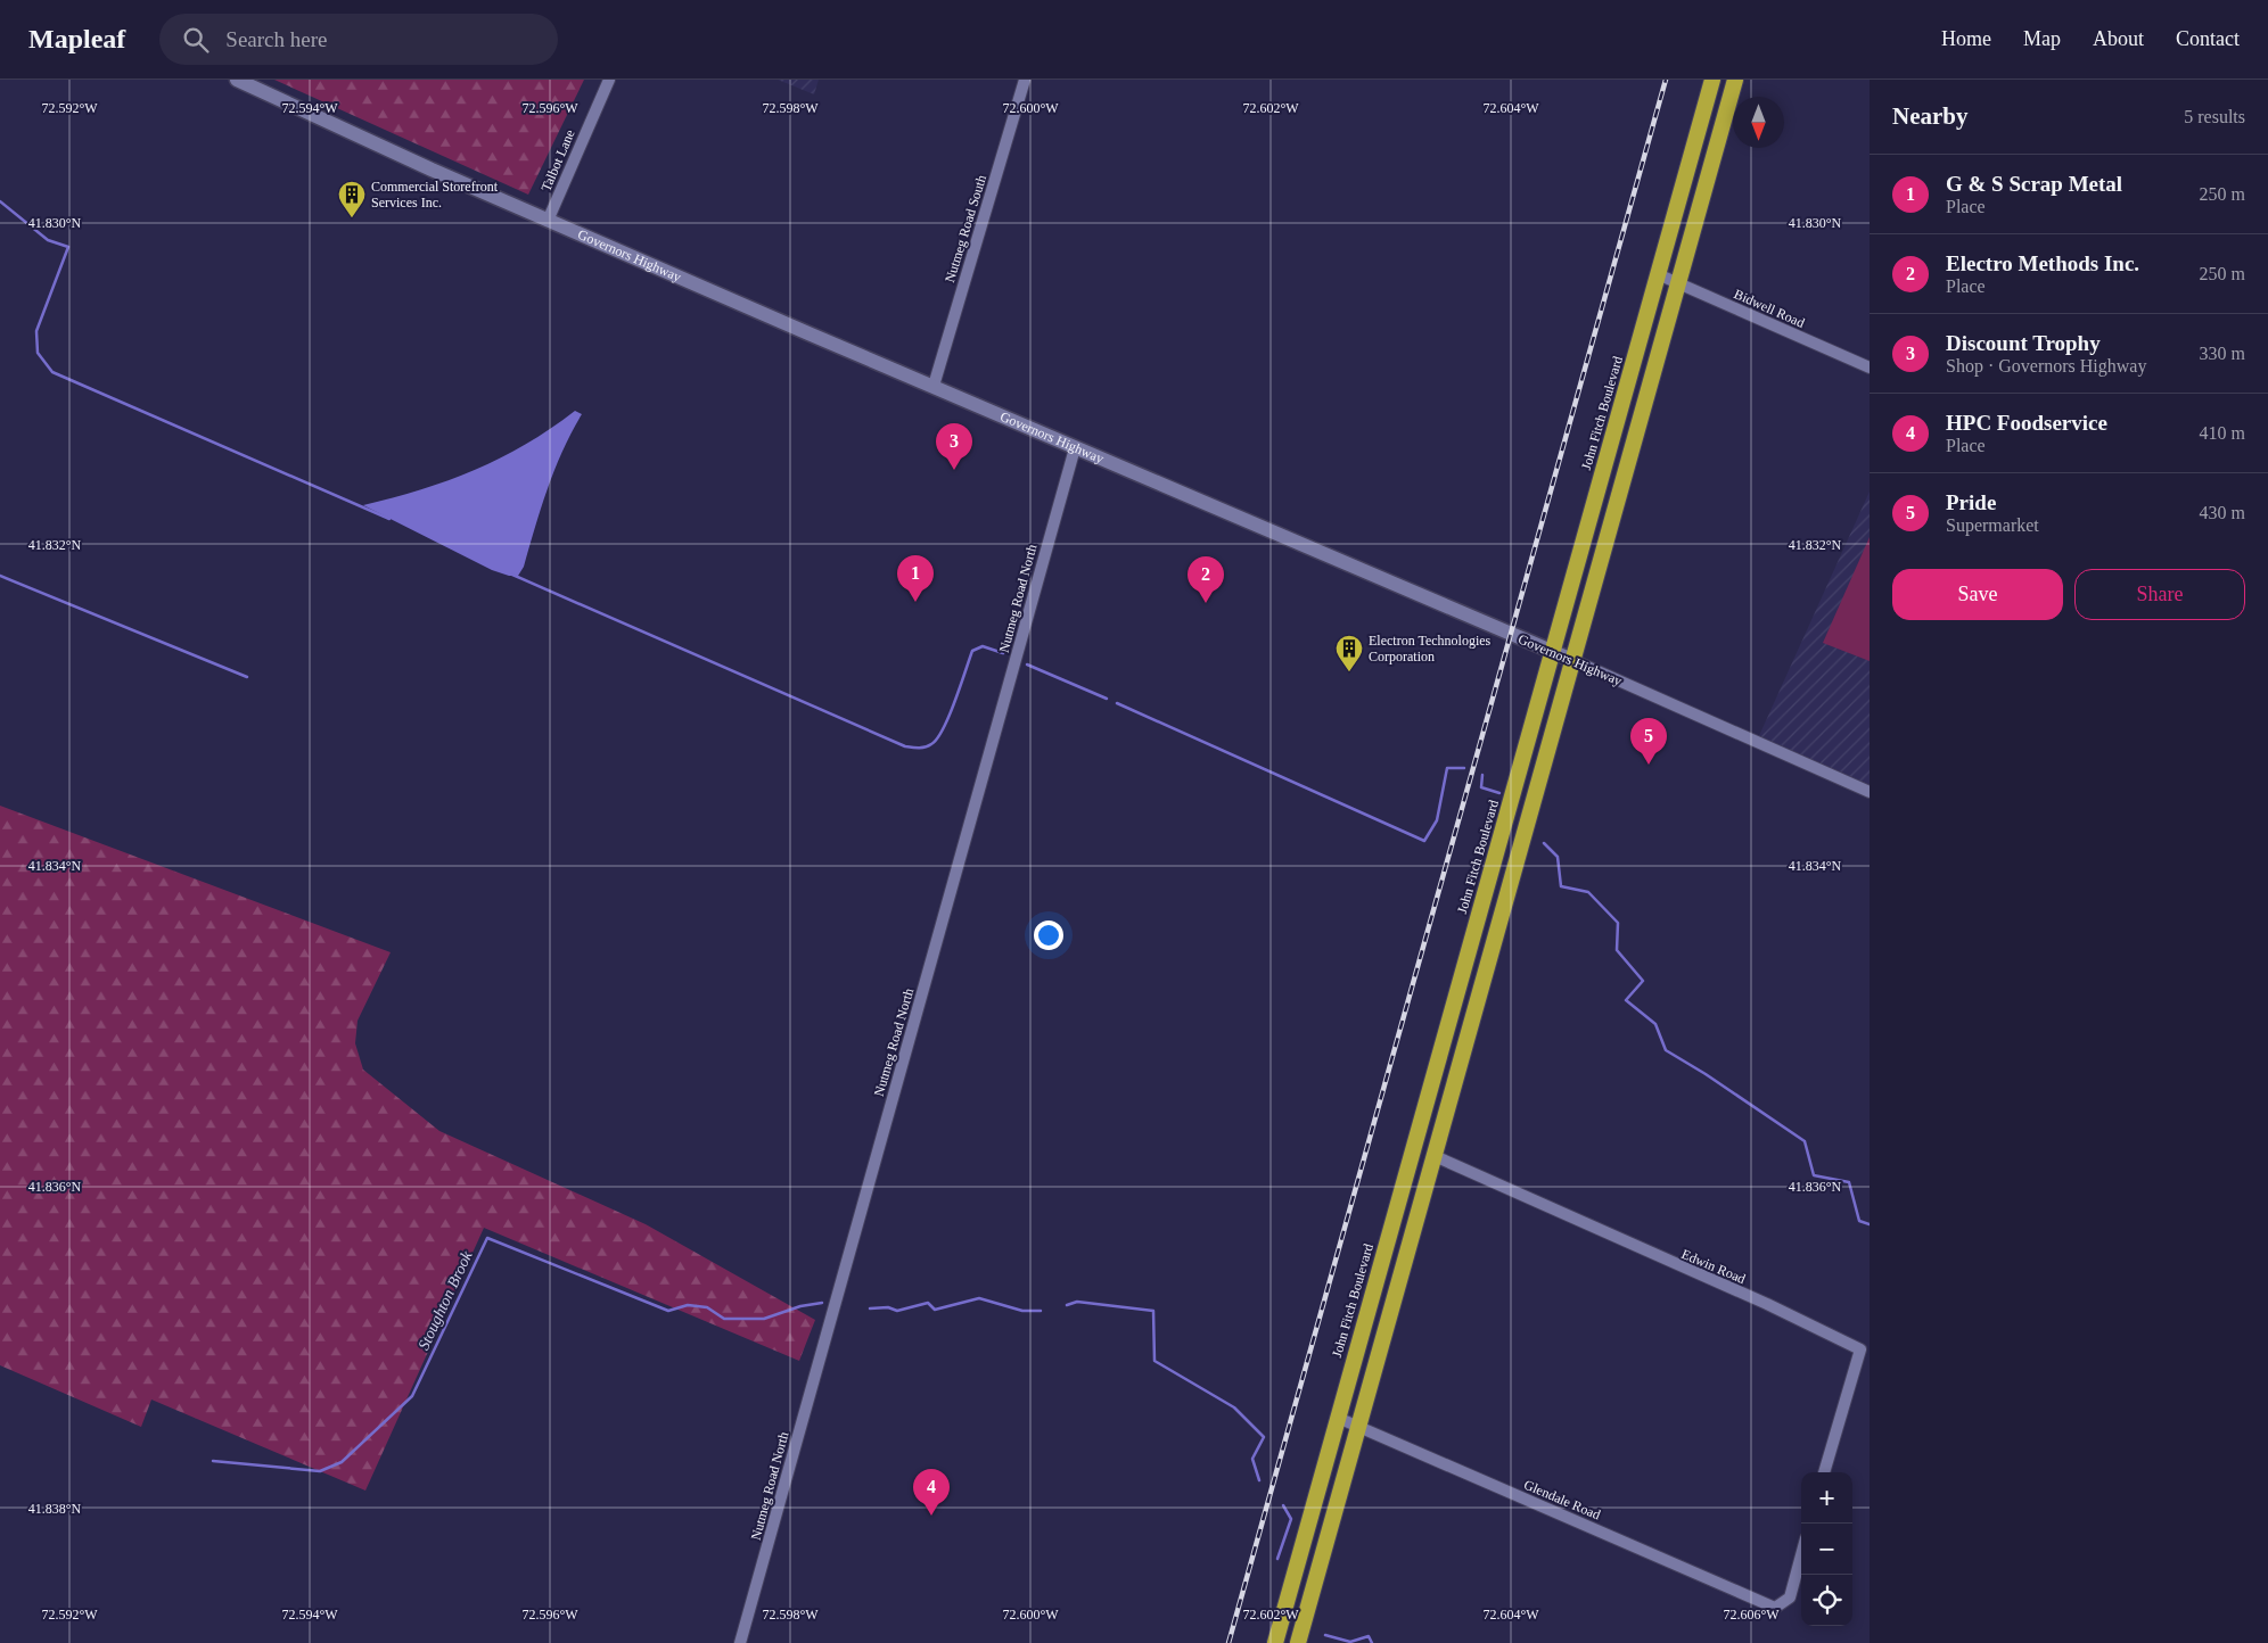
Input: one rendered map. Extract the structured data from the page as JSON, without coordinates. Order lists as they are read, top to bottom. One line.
{"streets":{"highway":["John Fitch Boulevard"],"street":["Talbot Lane","Nutmeg Road South","Governors Highway","Bidwell Road","Nutmeg Road North","Edwin Road","Glendale Road"]},"crossings":[["Talbot Lane","Governors Highway"],["Nutmeg Road South","Governors Highway"],["Governors Highway","John Fitch Boulevard"],["Governors Highway","Nutmeg Road North"],["Bidwell Road","John Fitch Boulevard"],["John Fitch Boulevard","Glendale Road"]],"water":["Stoughton Brook"],"places":{"building":["Commercial Storefront Services Inc.","Electron Technologies Corporation"]},"north":"bottom","page":{"header":"Mapleaf","search":"Search here","nav":["Home","Map","About","Contact"],"heading":["Nearby","5 results"],"list":[{"mark":"1","name":"G & S Scrap Metal","note":"Place","value":"250 m"},{"mark":"2","name":"Electro Methods Inc.","note":"Place","value":"250 m"},{"mark":"3","name":"Discount Trophy","note":"Shop · Governors Highway","value":"330 m"},{"mark":"4","name":"HPC Foodservice","note":"Place","value":"410 m"},{"mark":"5","name":"Pride","note":"Supermarket","value":"430 m"}],"pins":["3","1","2","5","4"],"buttons":["Save","Share"],"map_buttons":["+","−"]},"coordinates":["72.592°W","72.594°W","72.596°W","72.598°W","72.600°W","72.602°W","72.604°W","41.830°N","41.832°N","41.834°N","41.836°N","41.838°N","72.606°W"]}
